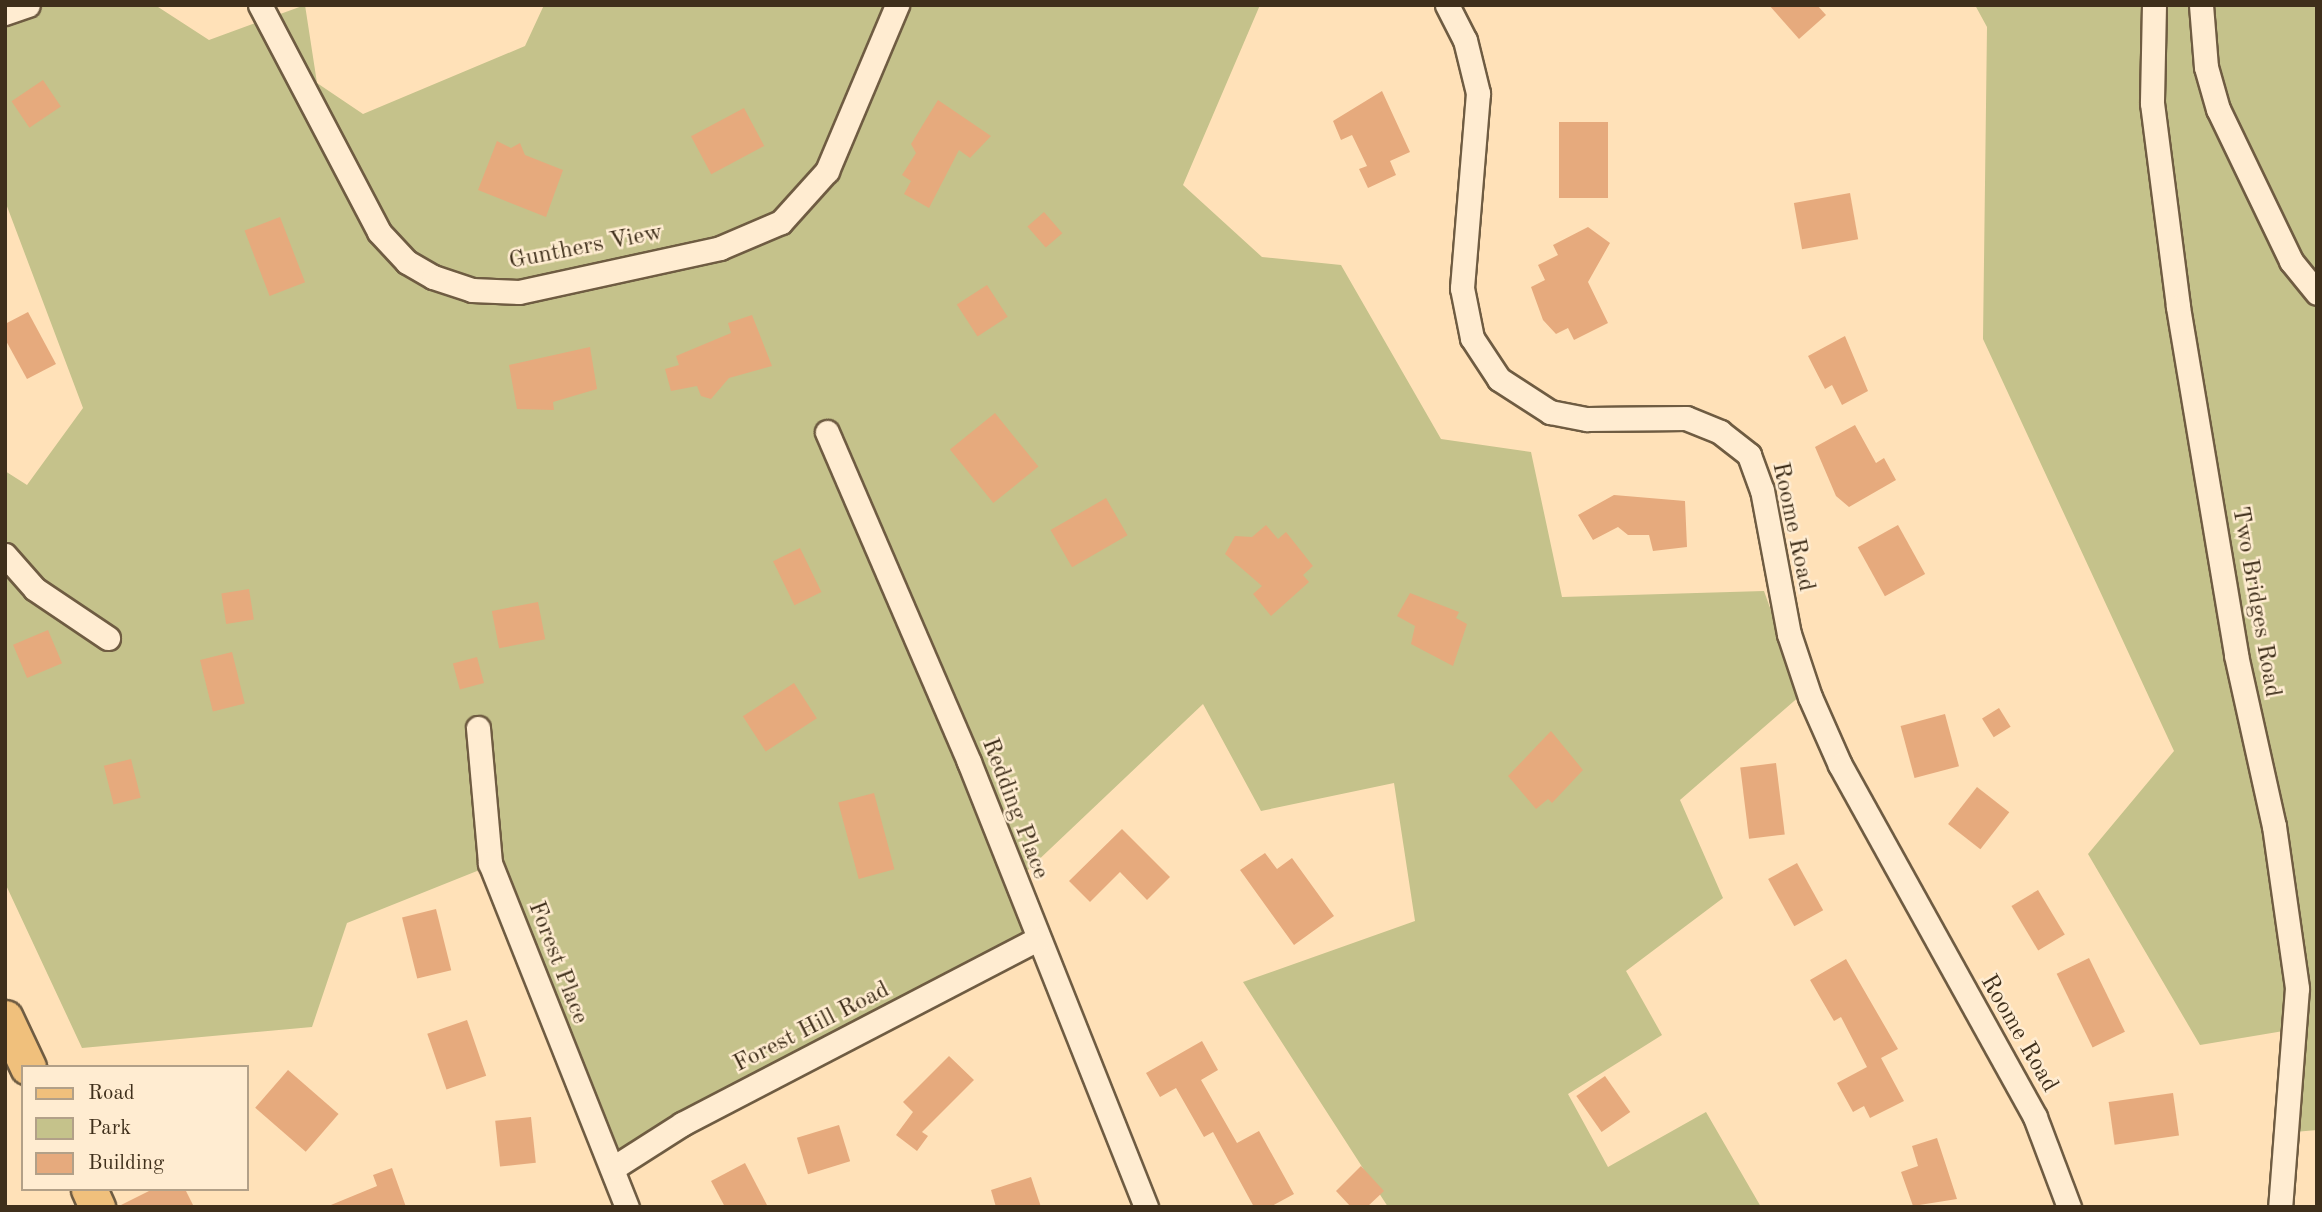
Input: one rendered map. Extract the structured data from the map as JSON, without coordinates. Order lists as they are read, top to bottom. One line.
{"streets":{"street":["Gunthers View","Roome Road","Two Bridges Road","Redding Place","Forest Place","Forest Hill Road"]},"crossings":[["Redding Place","Forest Hill Road"],["Forest Place","Forest Hill Road"]],"legend":["Road","Park","Building"]}
